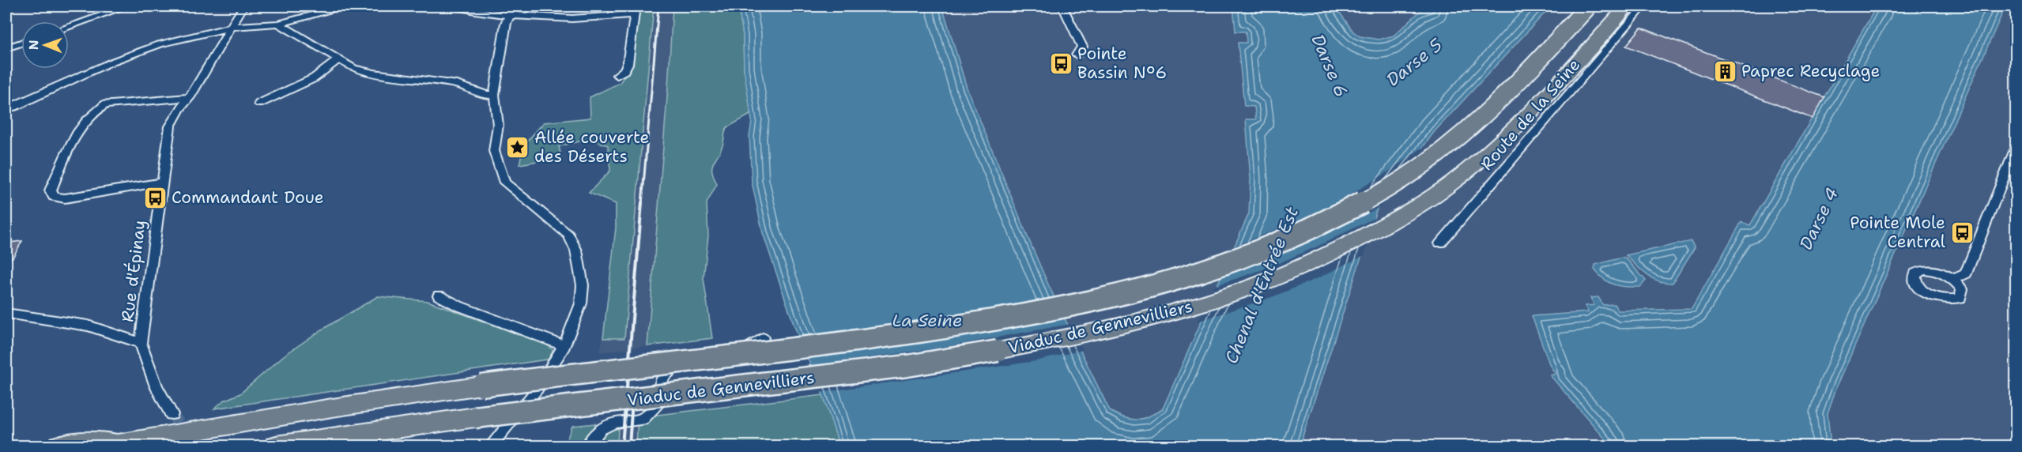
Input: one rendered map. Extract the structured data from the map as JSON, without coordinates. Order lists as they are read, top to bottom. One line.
{"streets":{"highway":["Viaduc de Gennevilliers"],"street":["Route de la Seine","Rue d'Épinay"]},"water":["Darse 5","Darse 6","Darse 4","Chenal d'Entrée Est","La Seine"],"places":{"bus stop":["Pointe Bassin N°6","Commandant Doue","Pointe Mole Central"],"building":["Paprec Recyclage"],"place":["Allée couverte des Déserts"]},"north":"left"}
